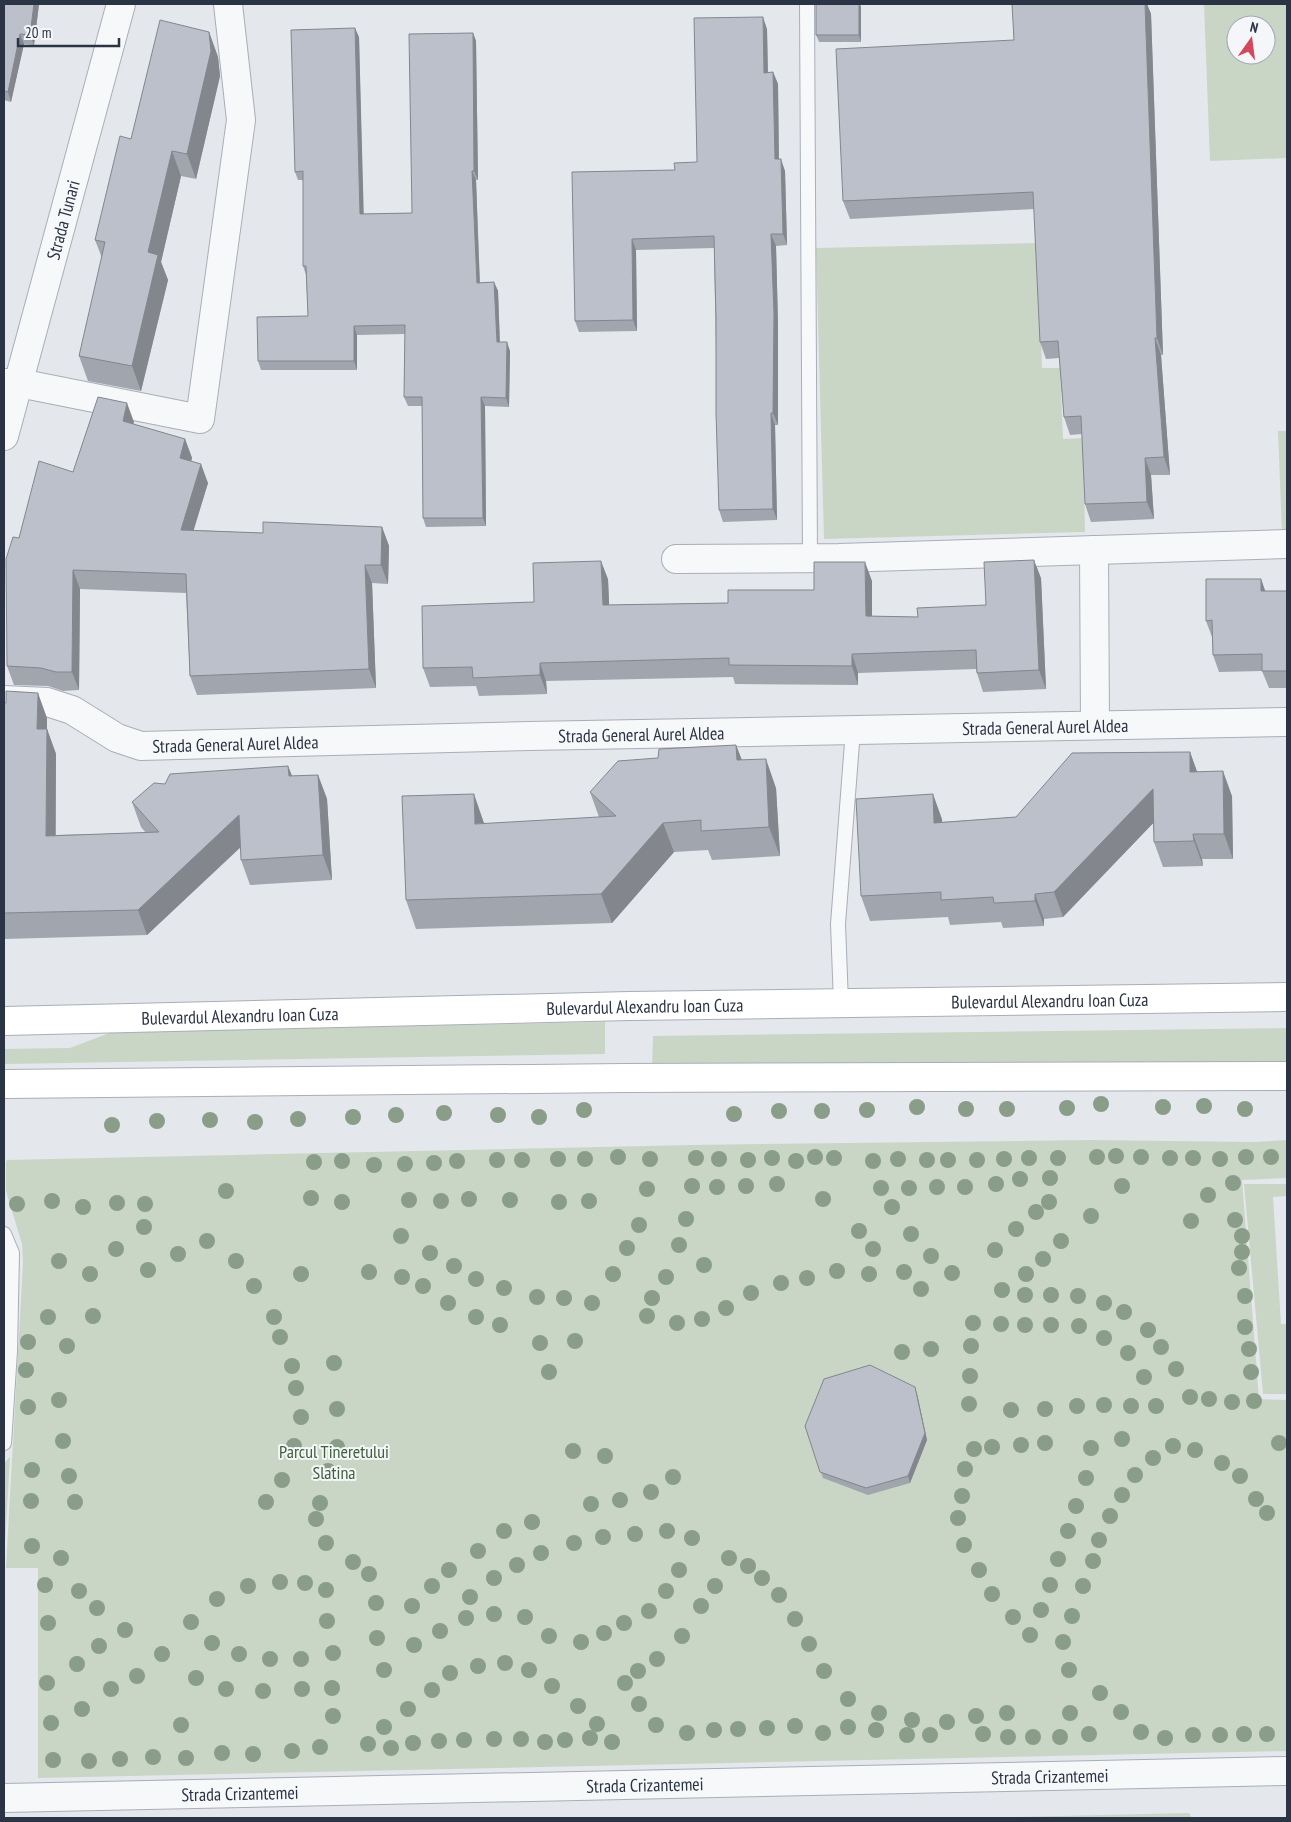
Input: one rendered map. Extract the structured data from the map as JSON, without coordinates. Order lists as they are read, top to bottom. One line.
{"streets":{"main road":["Bulevardul Alexandru Ioan Cuza"],"street":["Strada Tunari","Strada General Aurel Aldea","Strada Crizantemei"]},"parks":["Parcul Tineretului Slatina"],"scale_bar":"20 m","north":"top"}
